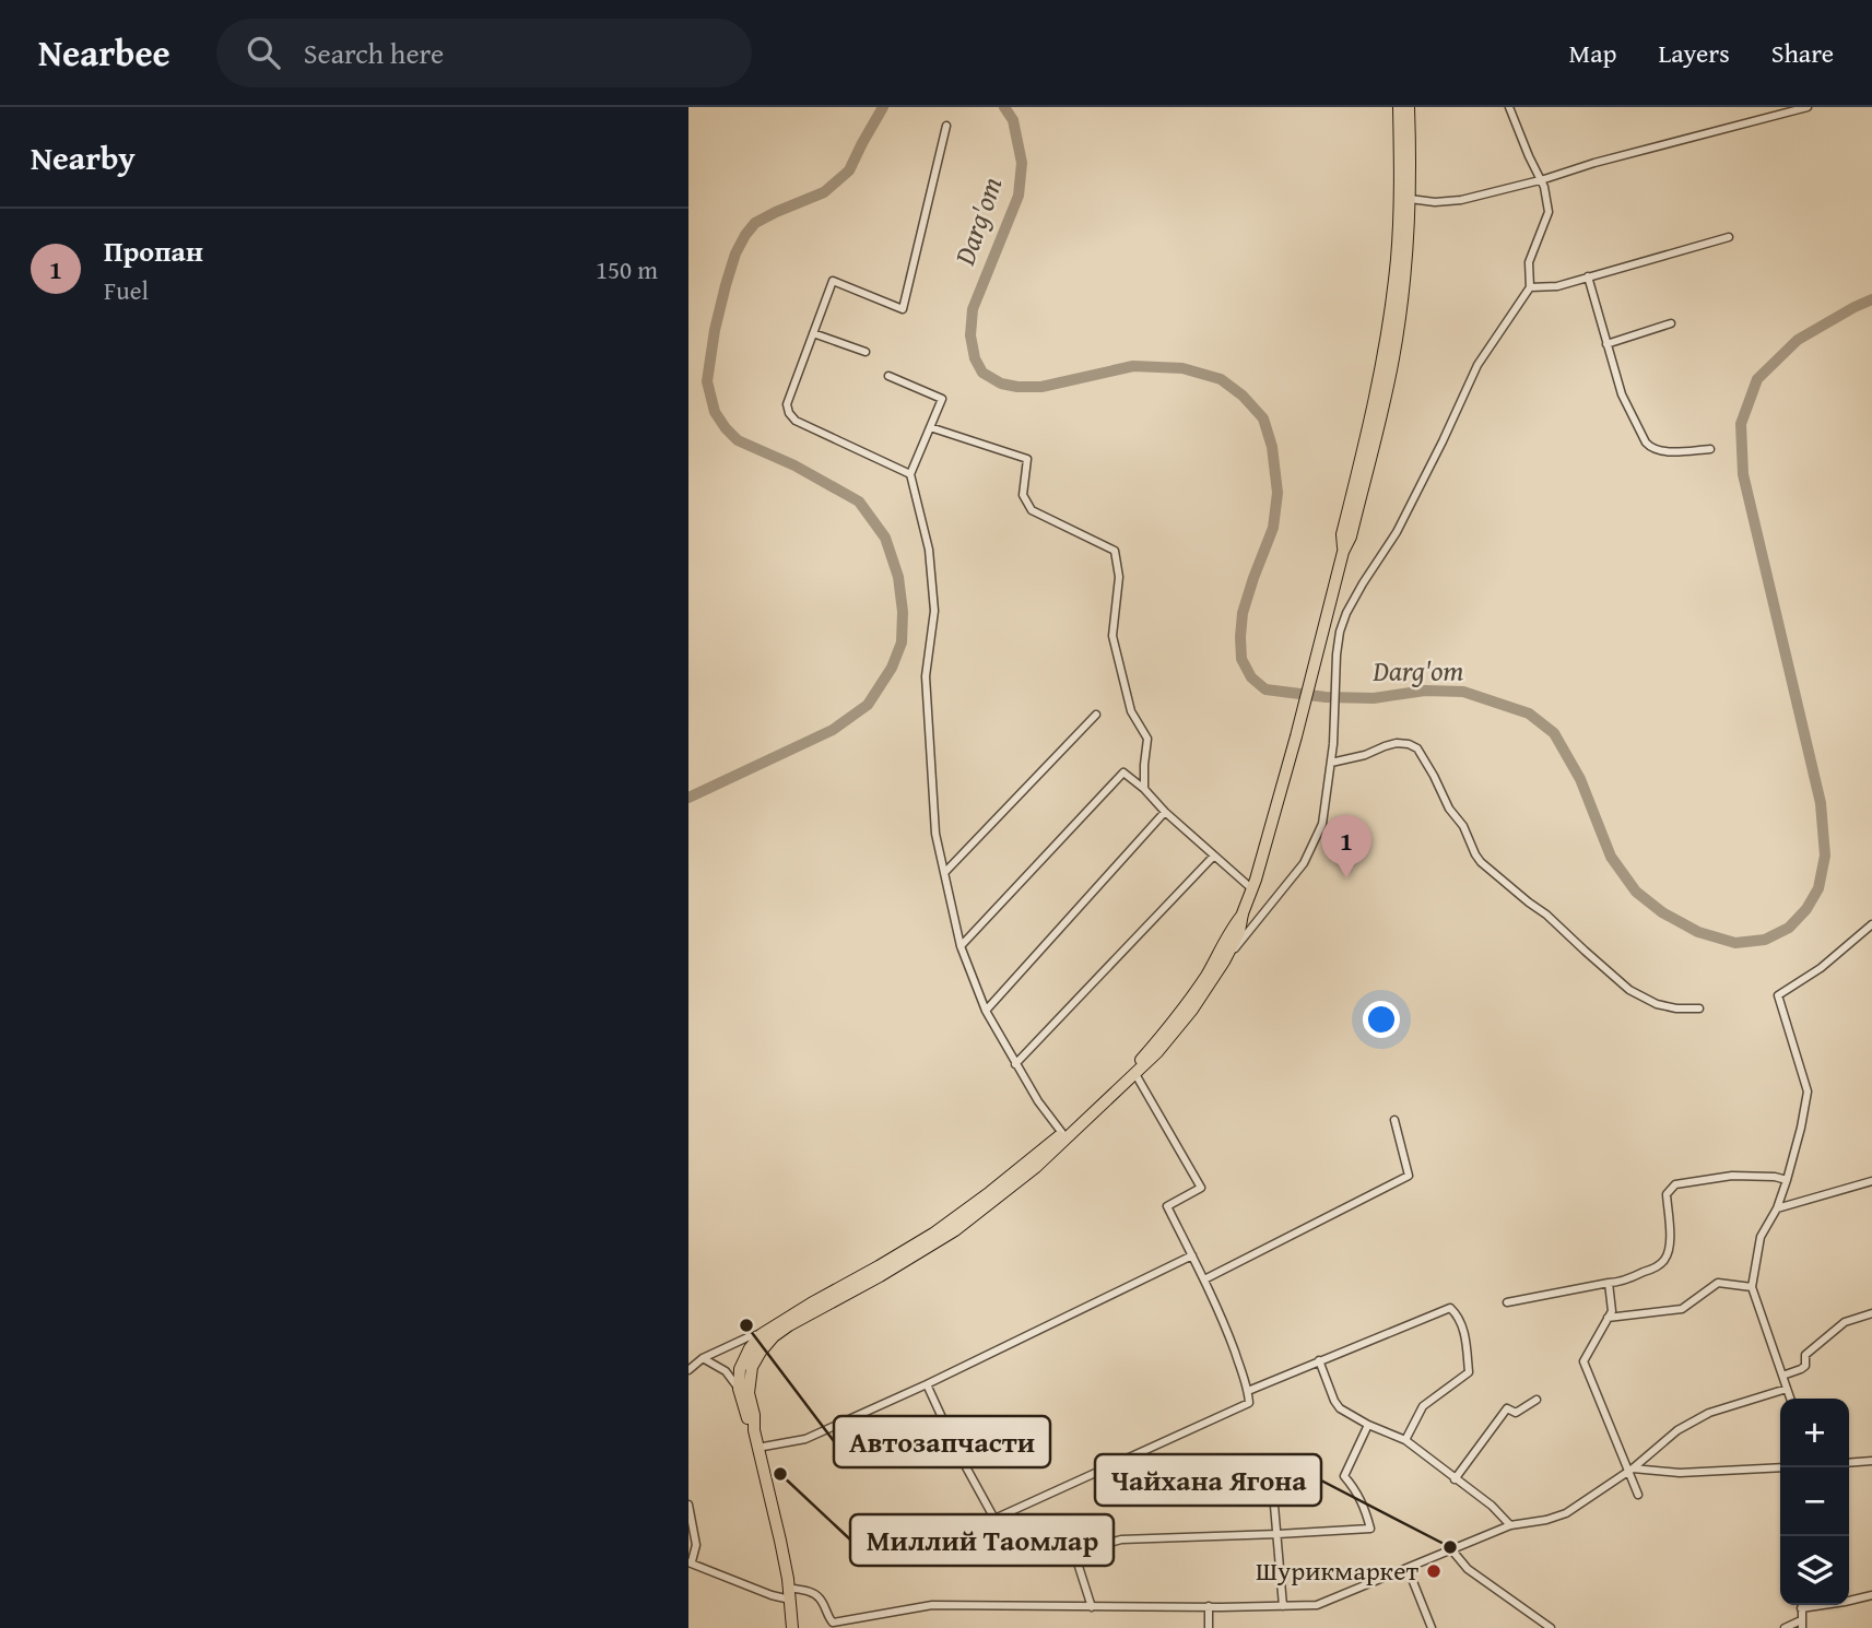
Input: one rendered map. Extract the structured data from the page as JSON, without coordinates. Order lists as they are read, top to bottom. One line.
{"water":["Darg'om"],"places":["Автозапчасти","Миллий Таомлар","Чайхана Ягона","Шурикмаркет"],"page":{"header":"Nearbee","search":"Search here","nav":["Map","Layers","Share"],"heading":"Nearby","list":[{"mark":"1","name":"Пропан","note":"Fuel","value":"150 m"}],"pins":"1","map_buttons":["+","−"]}}
